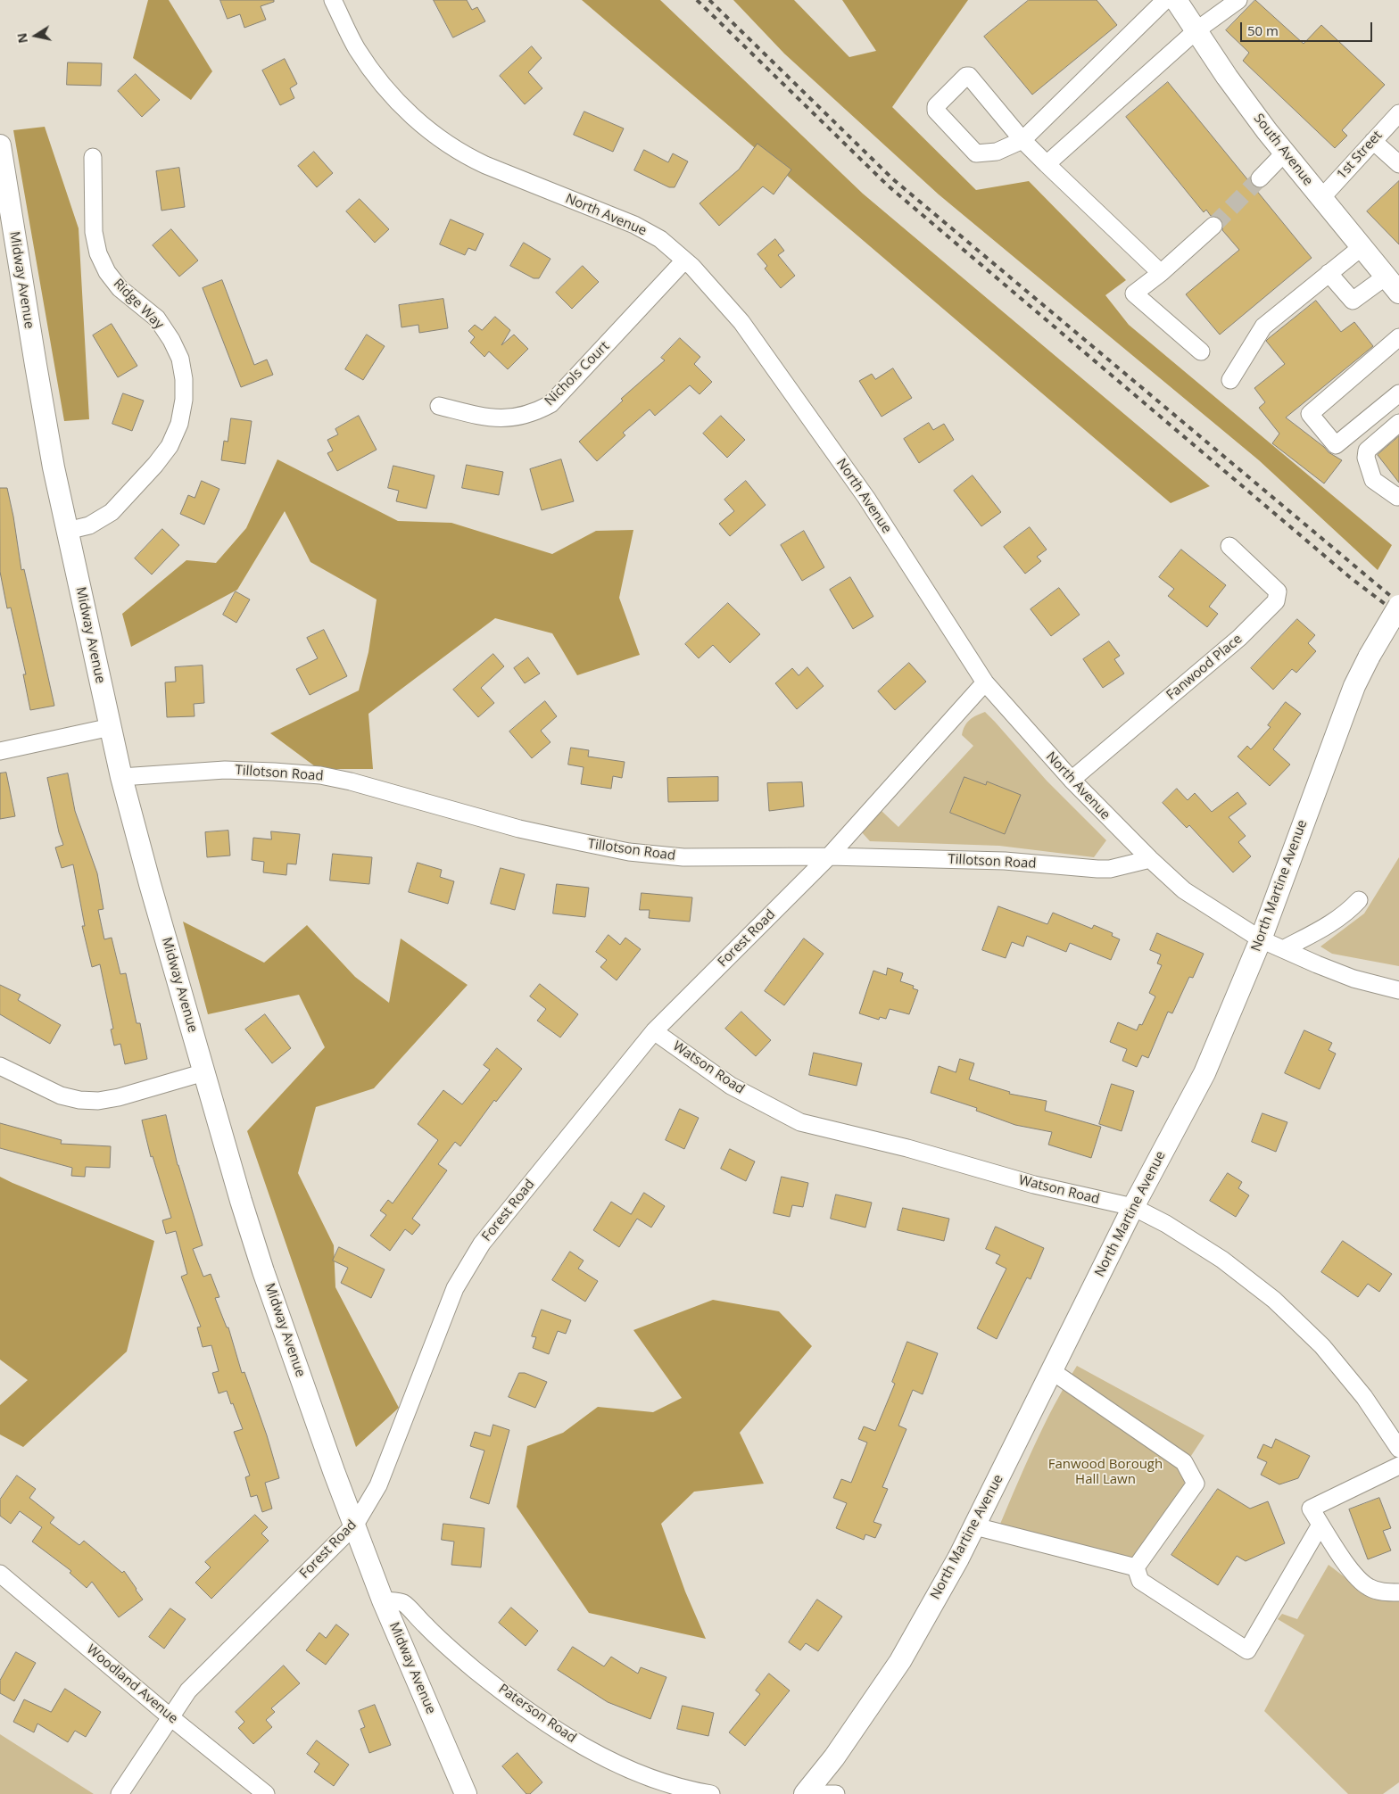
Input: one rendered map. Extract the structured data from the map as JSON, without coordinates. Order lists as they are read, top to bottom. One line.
{"streets":{"main road":["South Avenue","Midway Avenue","North Martine Avenue"],"street":["1st Street","North Avenue","Ridge Way","Nichols Court","Fanwood Place","Tillotson Road","Forest Road","Watson Road","Woodland Avenue","Paterson Road"]},"crossings":[["South Avenue","1st Street"],["North Avenue","Nichols Court"],["North Avenue","Fanwood Place"],["North Avenue","Tillotson Road"],["North Avenue","North Martine Avenue"],["North Avenue","Forest Road"],["Midway Avenue","Ridge Way"],["Midway Avenue","Tillotson Road"],["Midway Avenue","Forest Road"],["Midway Avenue","Paterson Road"],["Tillotson Road","Forest Road"],["North Martine Avenue","Watson Road"],["Forest Road","Watson Road"],["Forest Road","Woodland Avenue"]],"parks":["Fanwood Borough Hall Lawn"],"scale_bar":"50 m","north":"left"}
